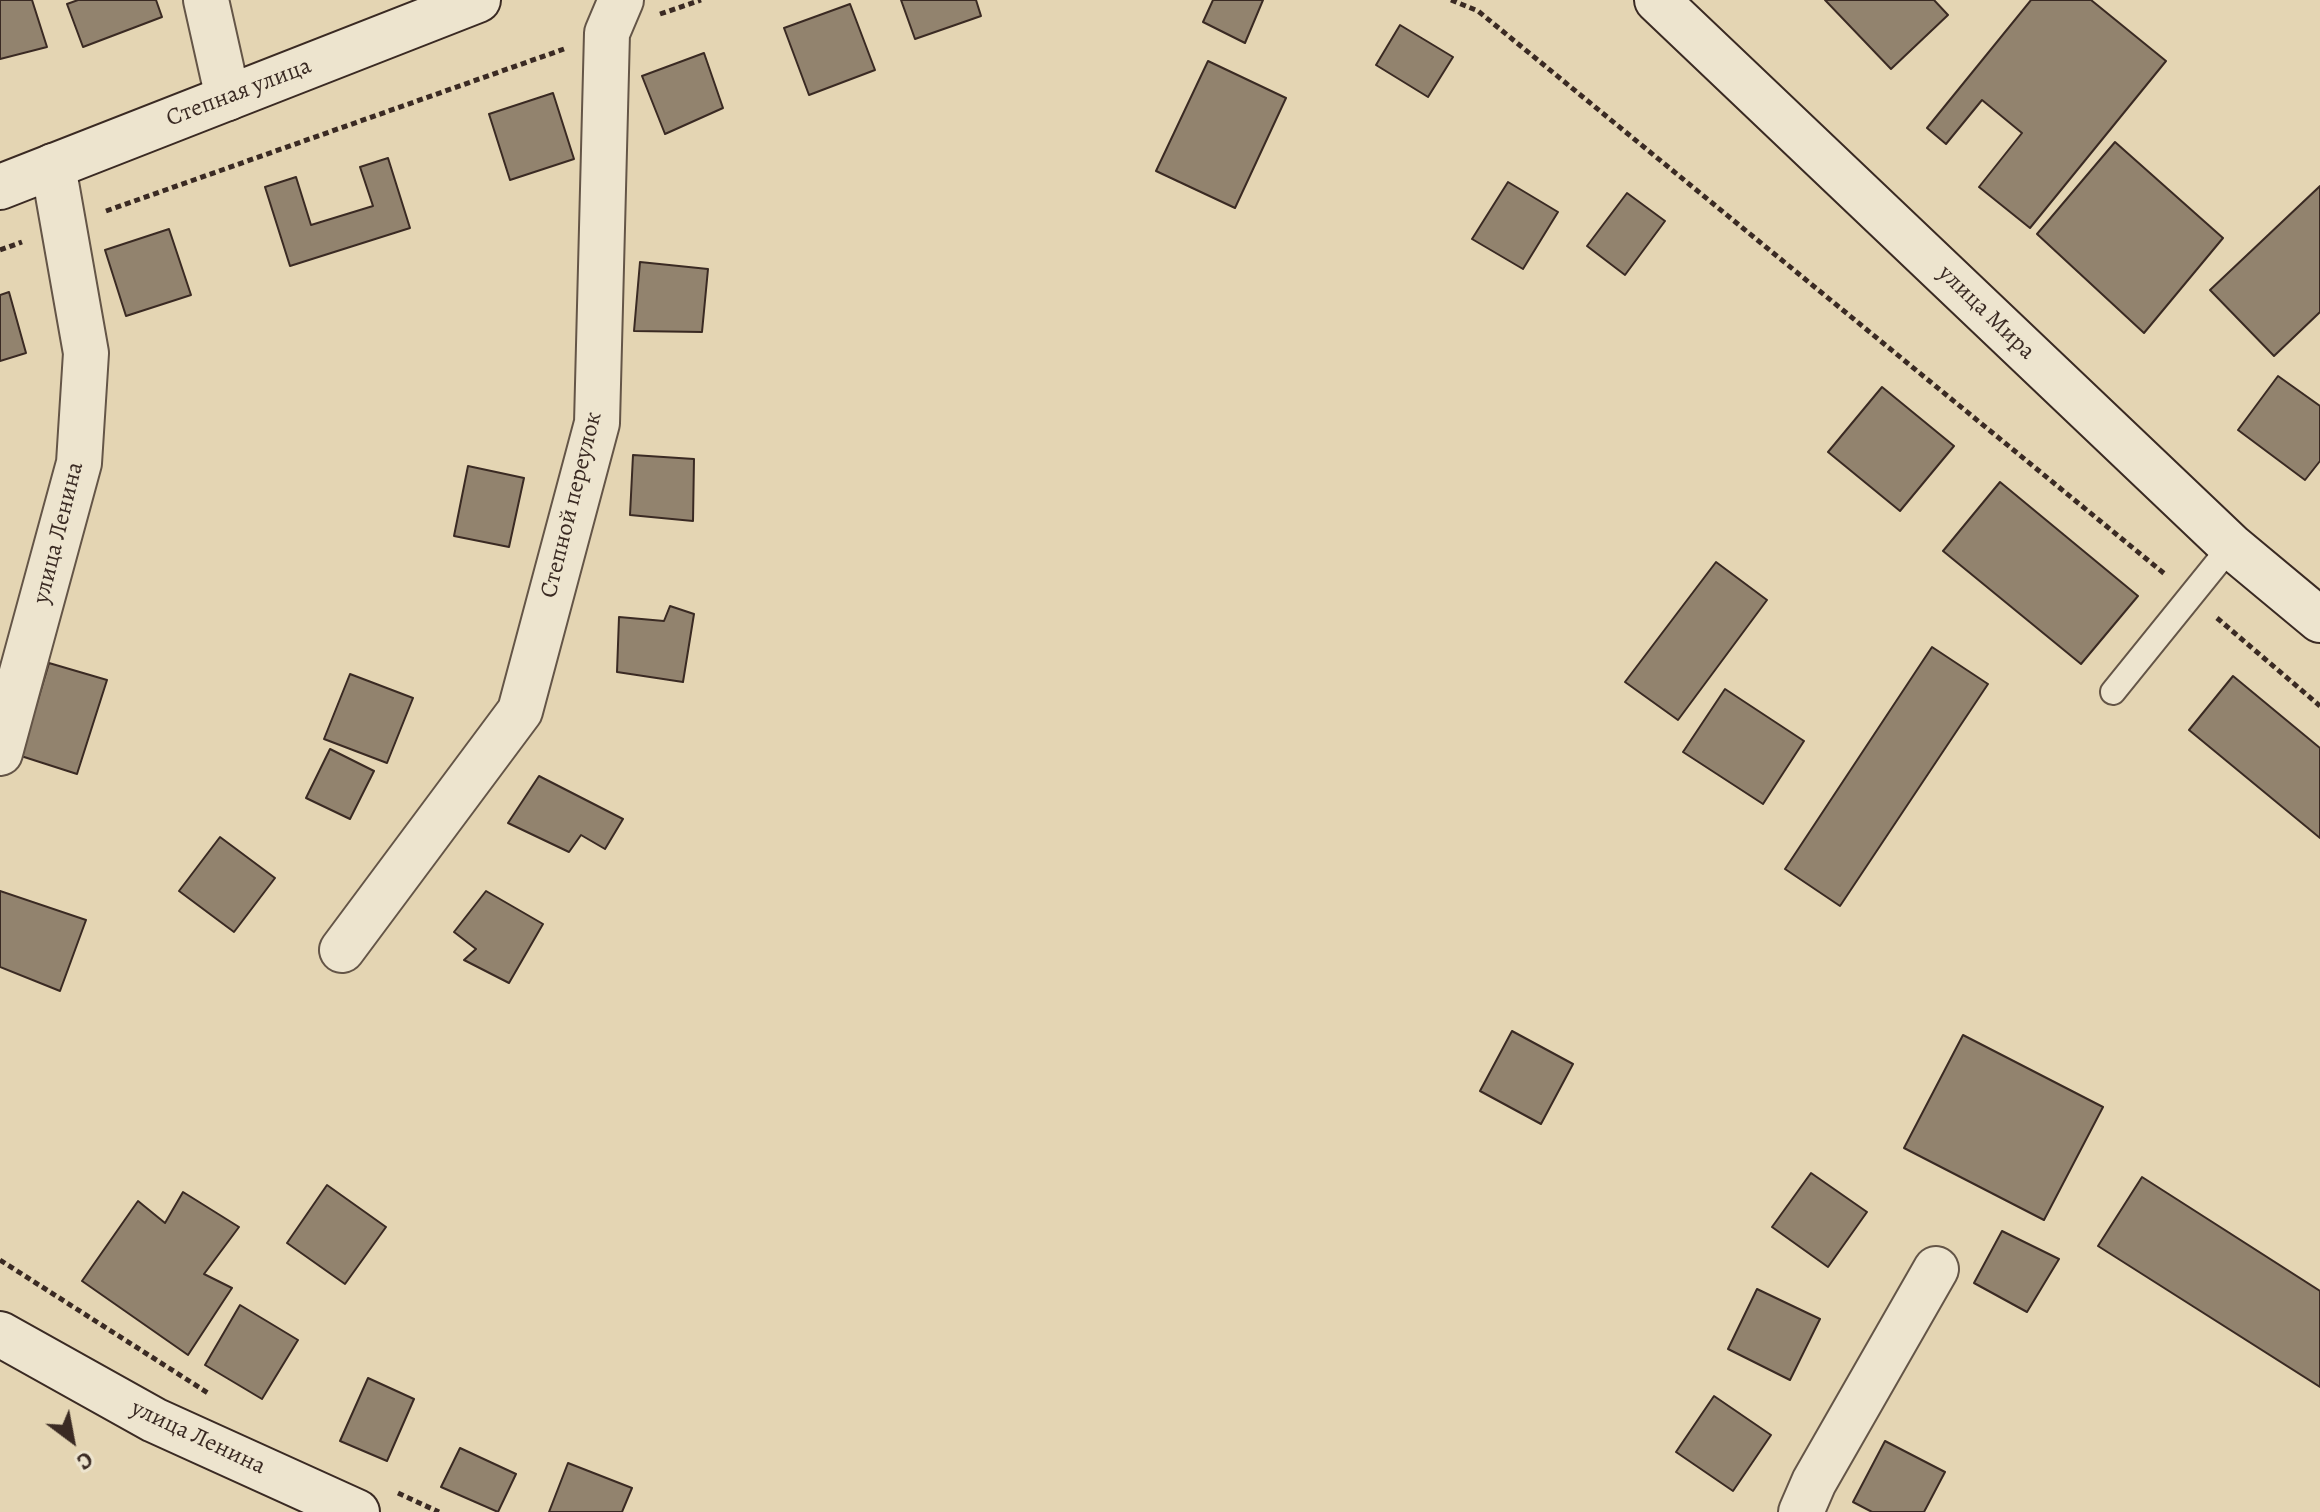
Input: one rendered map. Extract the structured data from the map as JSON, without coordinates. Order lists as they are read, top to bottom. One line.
{"streets":{"street":["Степная улица","улица Мира","Степной переулок","улица Ленина"]},"crossings":[["Степная улица","улица Ленина"]],"north":"bottom right"}
